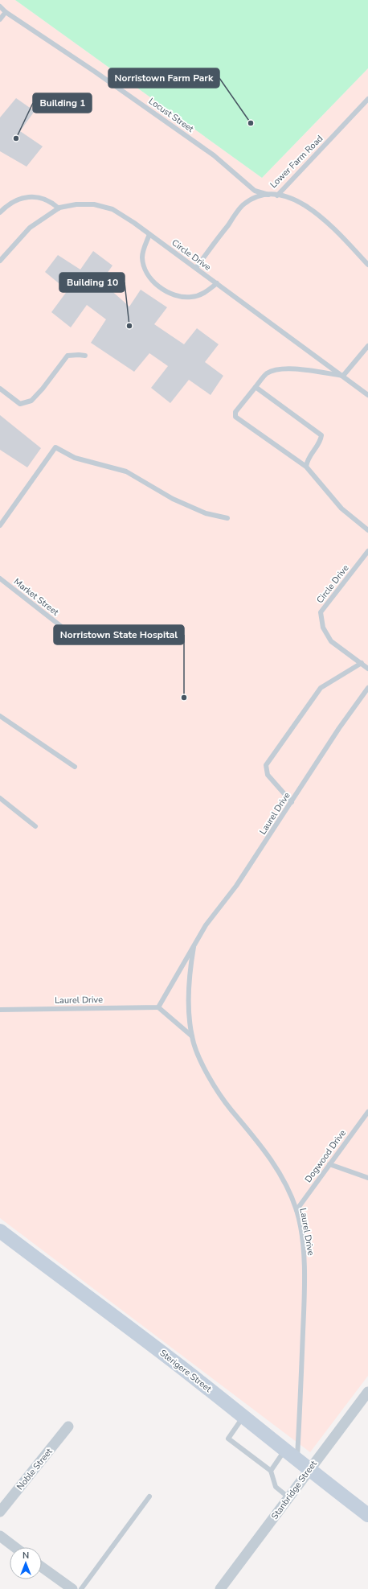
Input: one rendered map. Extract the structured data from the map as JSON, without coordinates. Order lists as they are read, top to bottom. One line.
{"streets":{"street":["Sterigere Street","Noble Street","Stanbridge Street"],"lane":["Locust Street","Lower Farm Road","Circle Drive","Market Street","Laurel Drive","Dogwood Drive"]},"crossings":[["Locust Street","Lower Farm Road"],["Lower Farm Road","Circle Drive"],["Laurel Drive","Dogwood Drive"],["Laurel Drive","Sterigere Street"],["Sterigere Street","Stanbridge Street"]],"places":["Norristown Farm Park","Building 1","Building 10","Norristown State Hospital"],"north":"top"}
